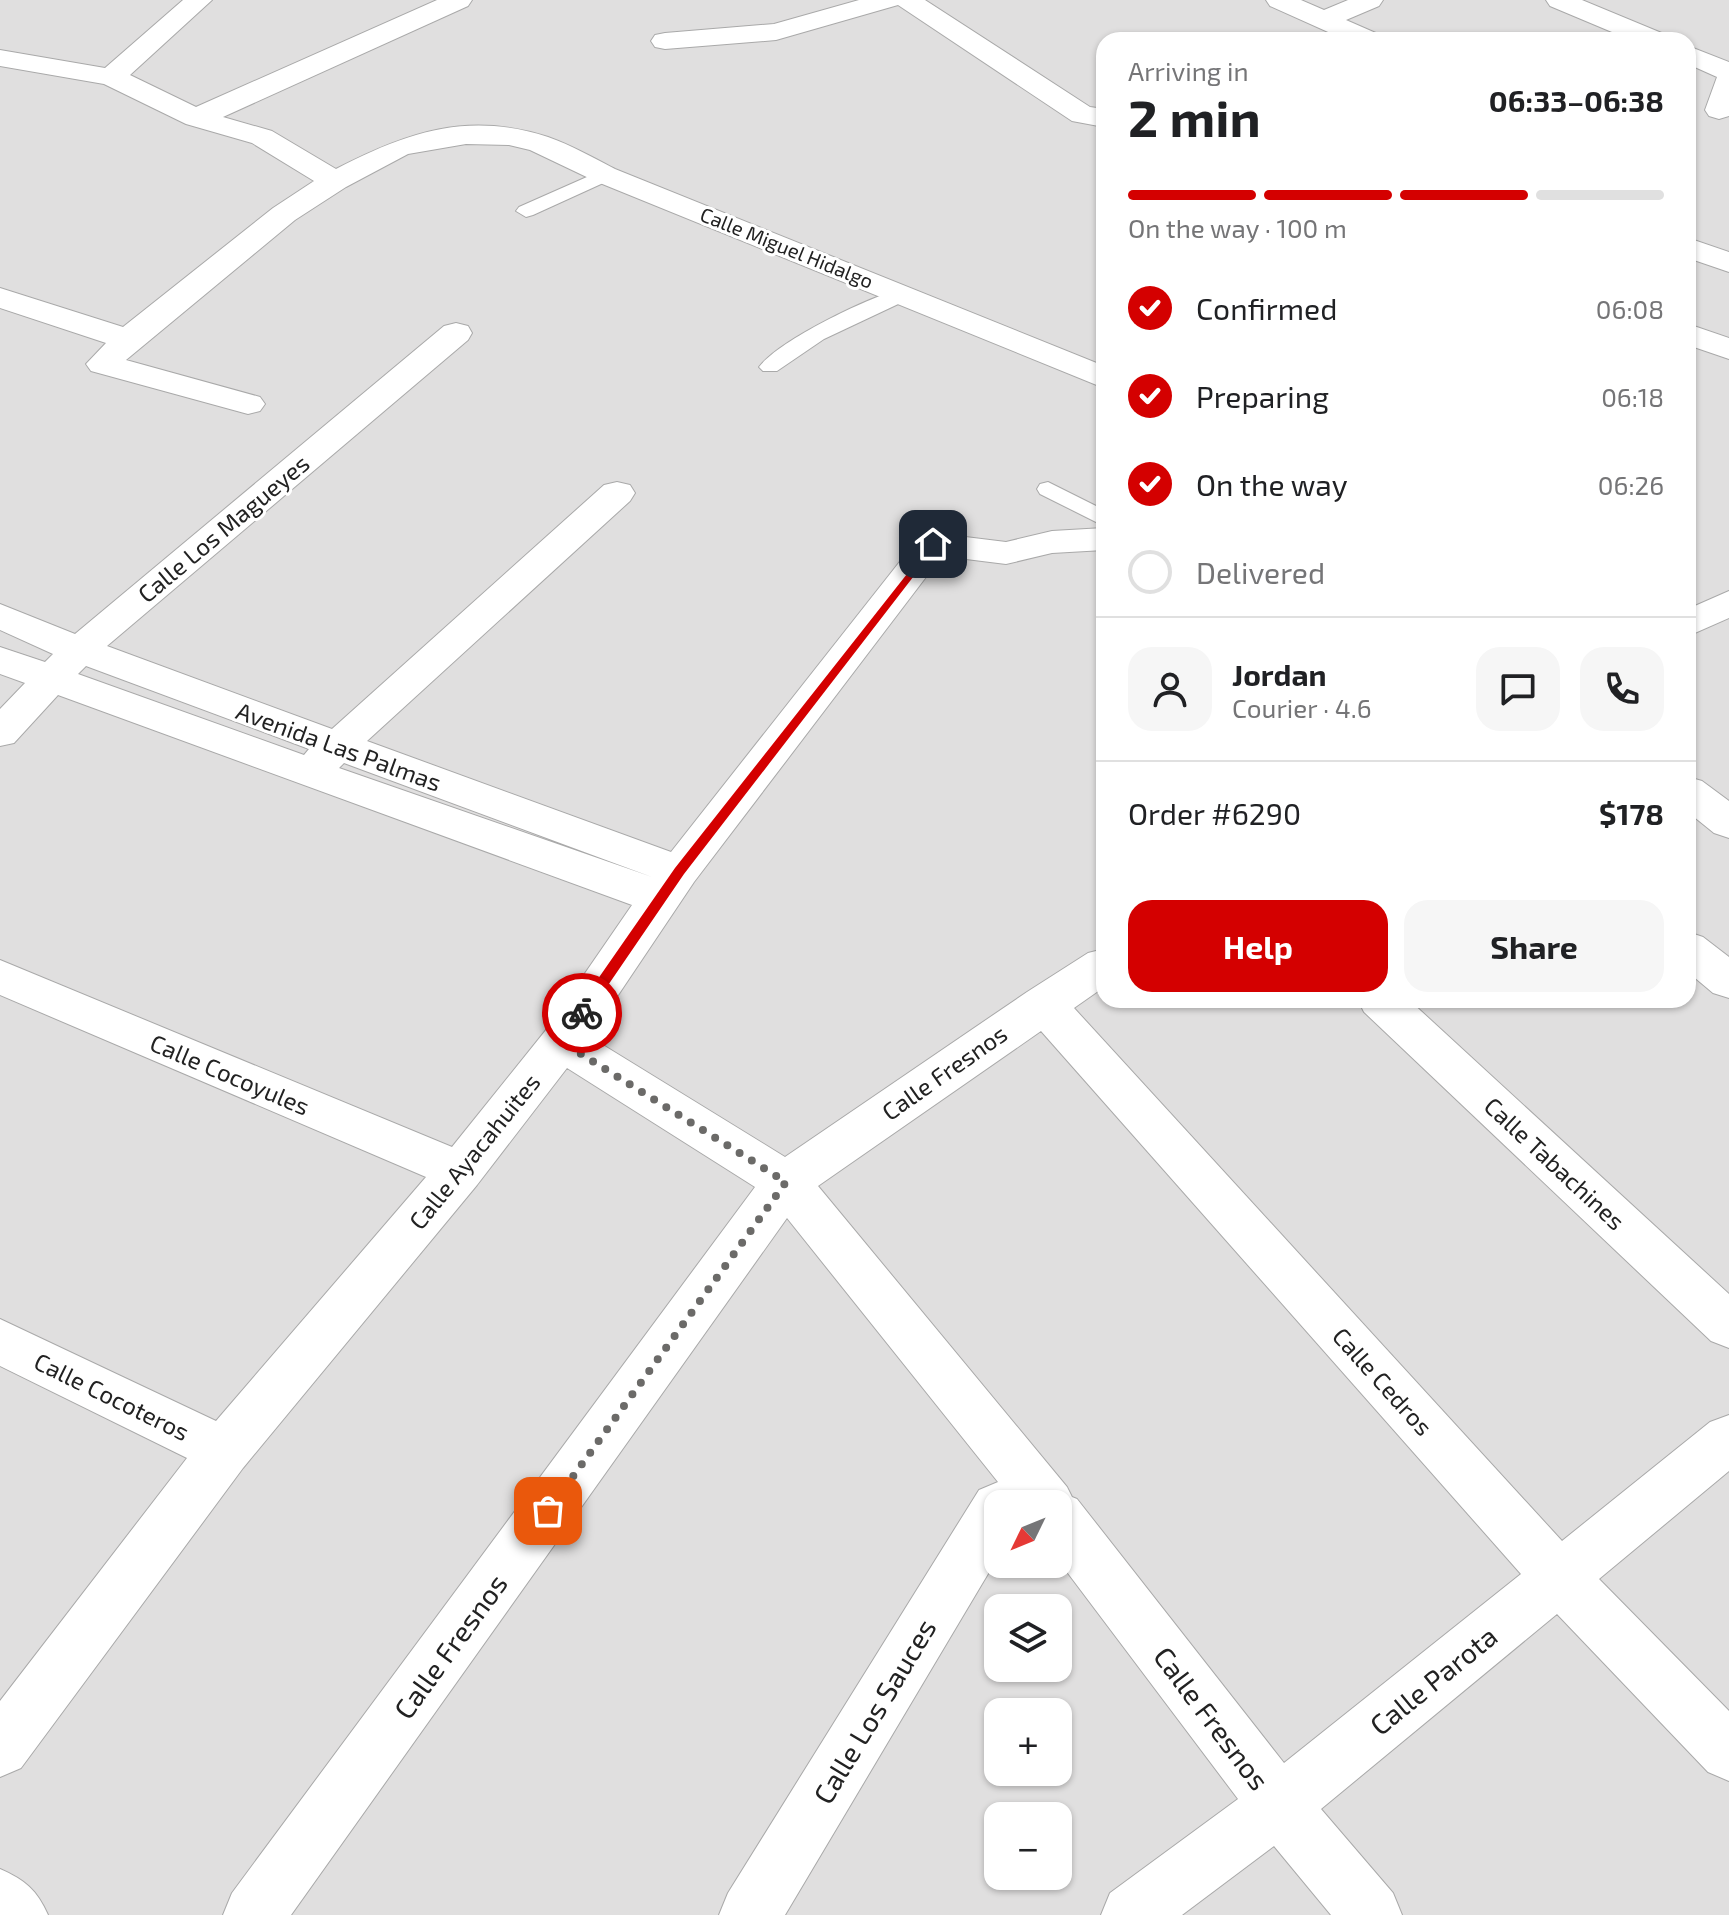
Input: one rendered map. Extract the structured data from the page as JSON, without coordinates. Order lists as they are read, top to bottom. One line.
{"streets":{"street":["Calle Miguel Hidalgo","Calle Los Magueyes","Avenida Las Palmas","Calle Fresnos","Calle Cocoyules","Calle Ayacahuites","Calle Tabachines","Calle Cedros","Calle Cocoteros","Calle Parota","Calle Los Sauces"]},"crossings":[["Calle Los Magueyes","Avenida Las Palmas"],["Calle Fresnos","Calle Cedros"],["Calle Fresnos","Calle Parota"],["Calle Cocoyules","Calle Ayacahuites"],["Calle Ayacahuites","Calle Cocoteros"],["Calle Cedros","Calle Parota"]],"north":"bottom left","page":{"heading":["2 min","Arriving in","06:33–06:38"],"panel":["Jordan","Courier · 4.6","Order #6290","$178"],"bar":"On the way · 100 m","list":[["Confirmed","06:08"],["Preparing","06:18"],["On the way","06:26"],"Delivered"],"buttons":["Help","Share"],"map_buttons":["+","−"]}}
